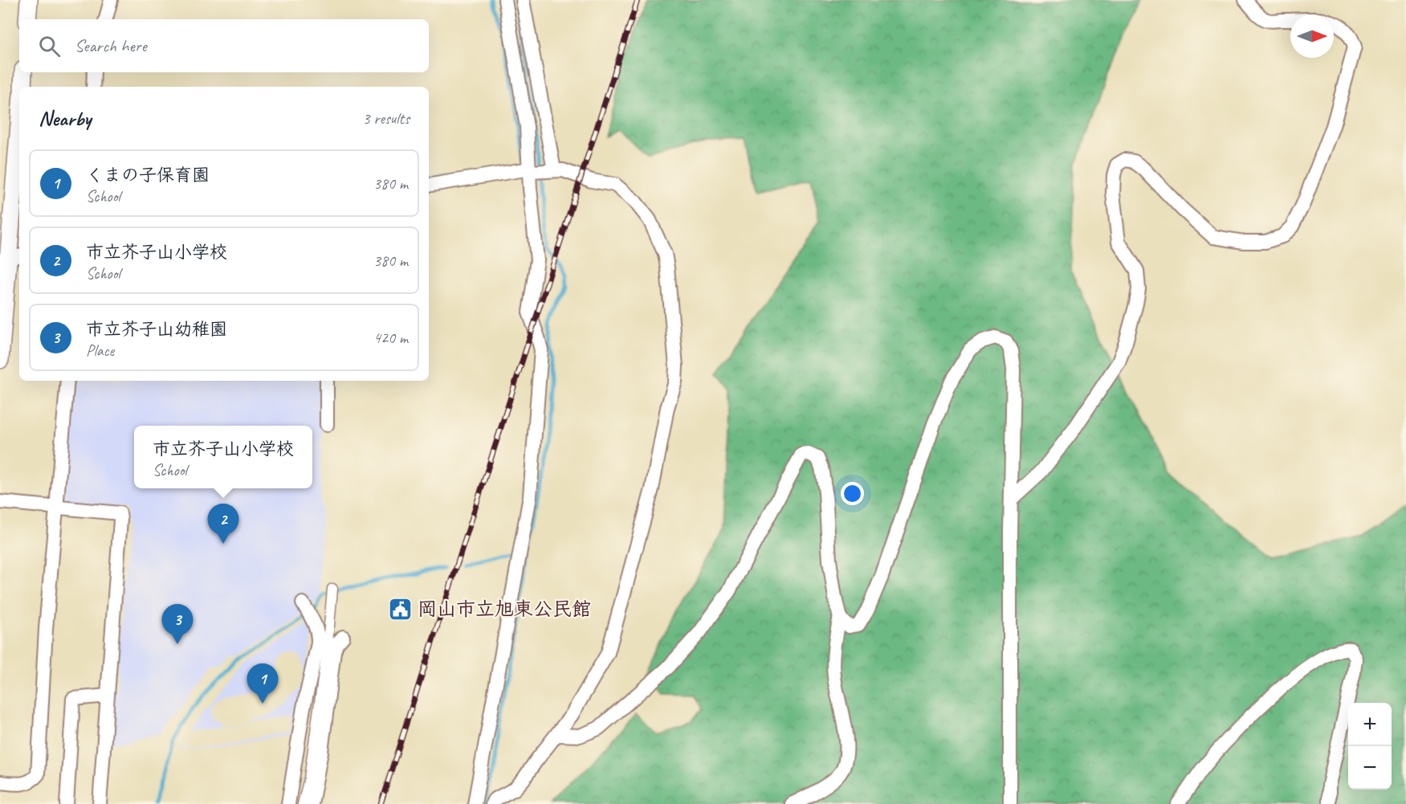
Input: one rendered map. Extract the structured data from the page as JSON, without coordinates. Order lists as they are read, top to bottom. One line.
{"places":{"public building":["岡山市立旭東公民館"]},"north":"right","page":{"search":"Search here","heading":["Nearby","3 results"],"list":[{"mark":"1","name":"くまの子保育園","note":"School","value":"380 m"},{"mark":"2","name":"市立芥子山小学校","note":"School","value":"380 m"},{"mark":"3","name":"市立芥子山幼稚園","note":"Place","value":"420 m"}],"popup":["市立芥子山小学校","School"],"pins":["2","3","1"],"map_buttons":["+","−"]}}
